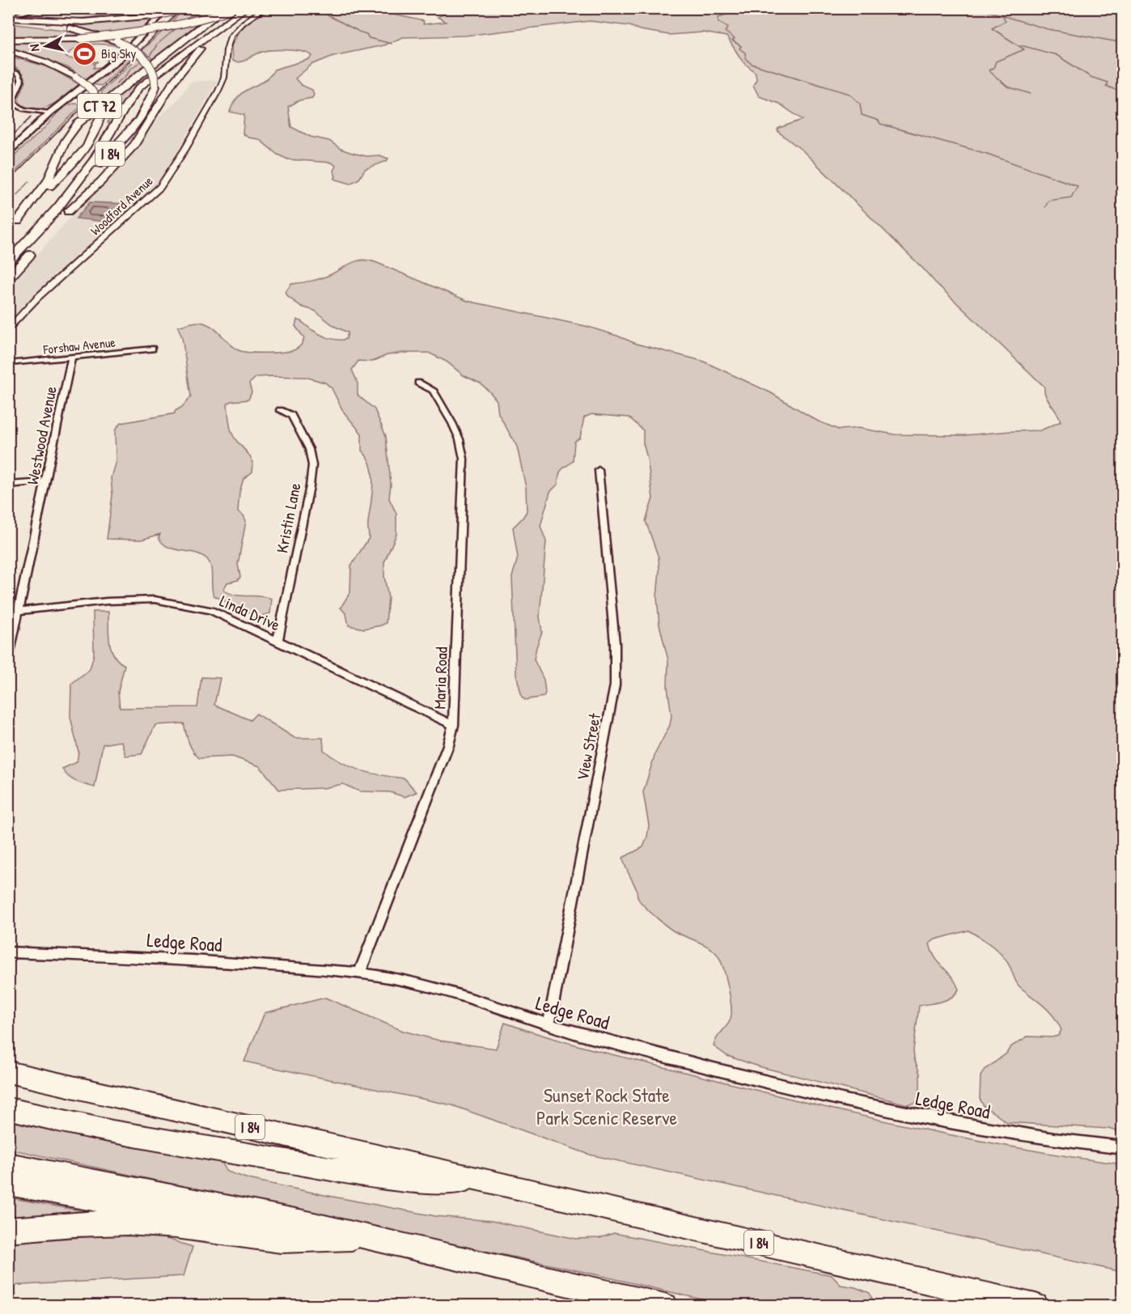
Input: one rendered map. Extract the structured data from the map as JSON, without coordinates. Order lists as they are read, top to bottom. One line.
{"streets":{"highway":["CT 72","I 84"],"street":["Woodford Avenue","Forshaw Avenue","Westwood Avenue","Kristin Lane","Linda Drive","Maria Road","View Street","Ledge Road"]},"crossings":[["CT 72","I 84"],["Forshaw Avenue","Westwood Avenue"],["Westwood Avenue","Linda Drive"],["Kristin Lane","Linda Drive"],["Linda Drive","Maria Road"],["Maria Road","Ledge Road"],["View Street","Ledge Road"]],"parks":["Sunset Rock State Park Scenic Reserve"],"places":{"sports":["Big Sky"]},"north":"left"}
